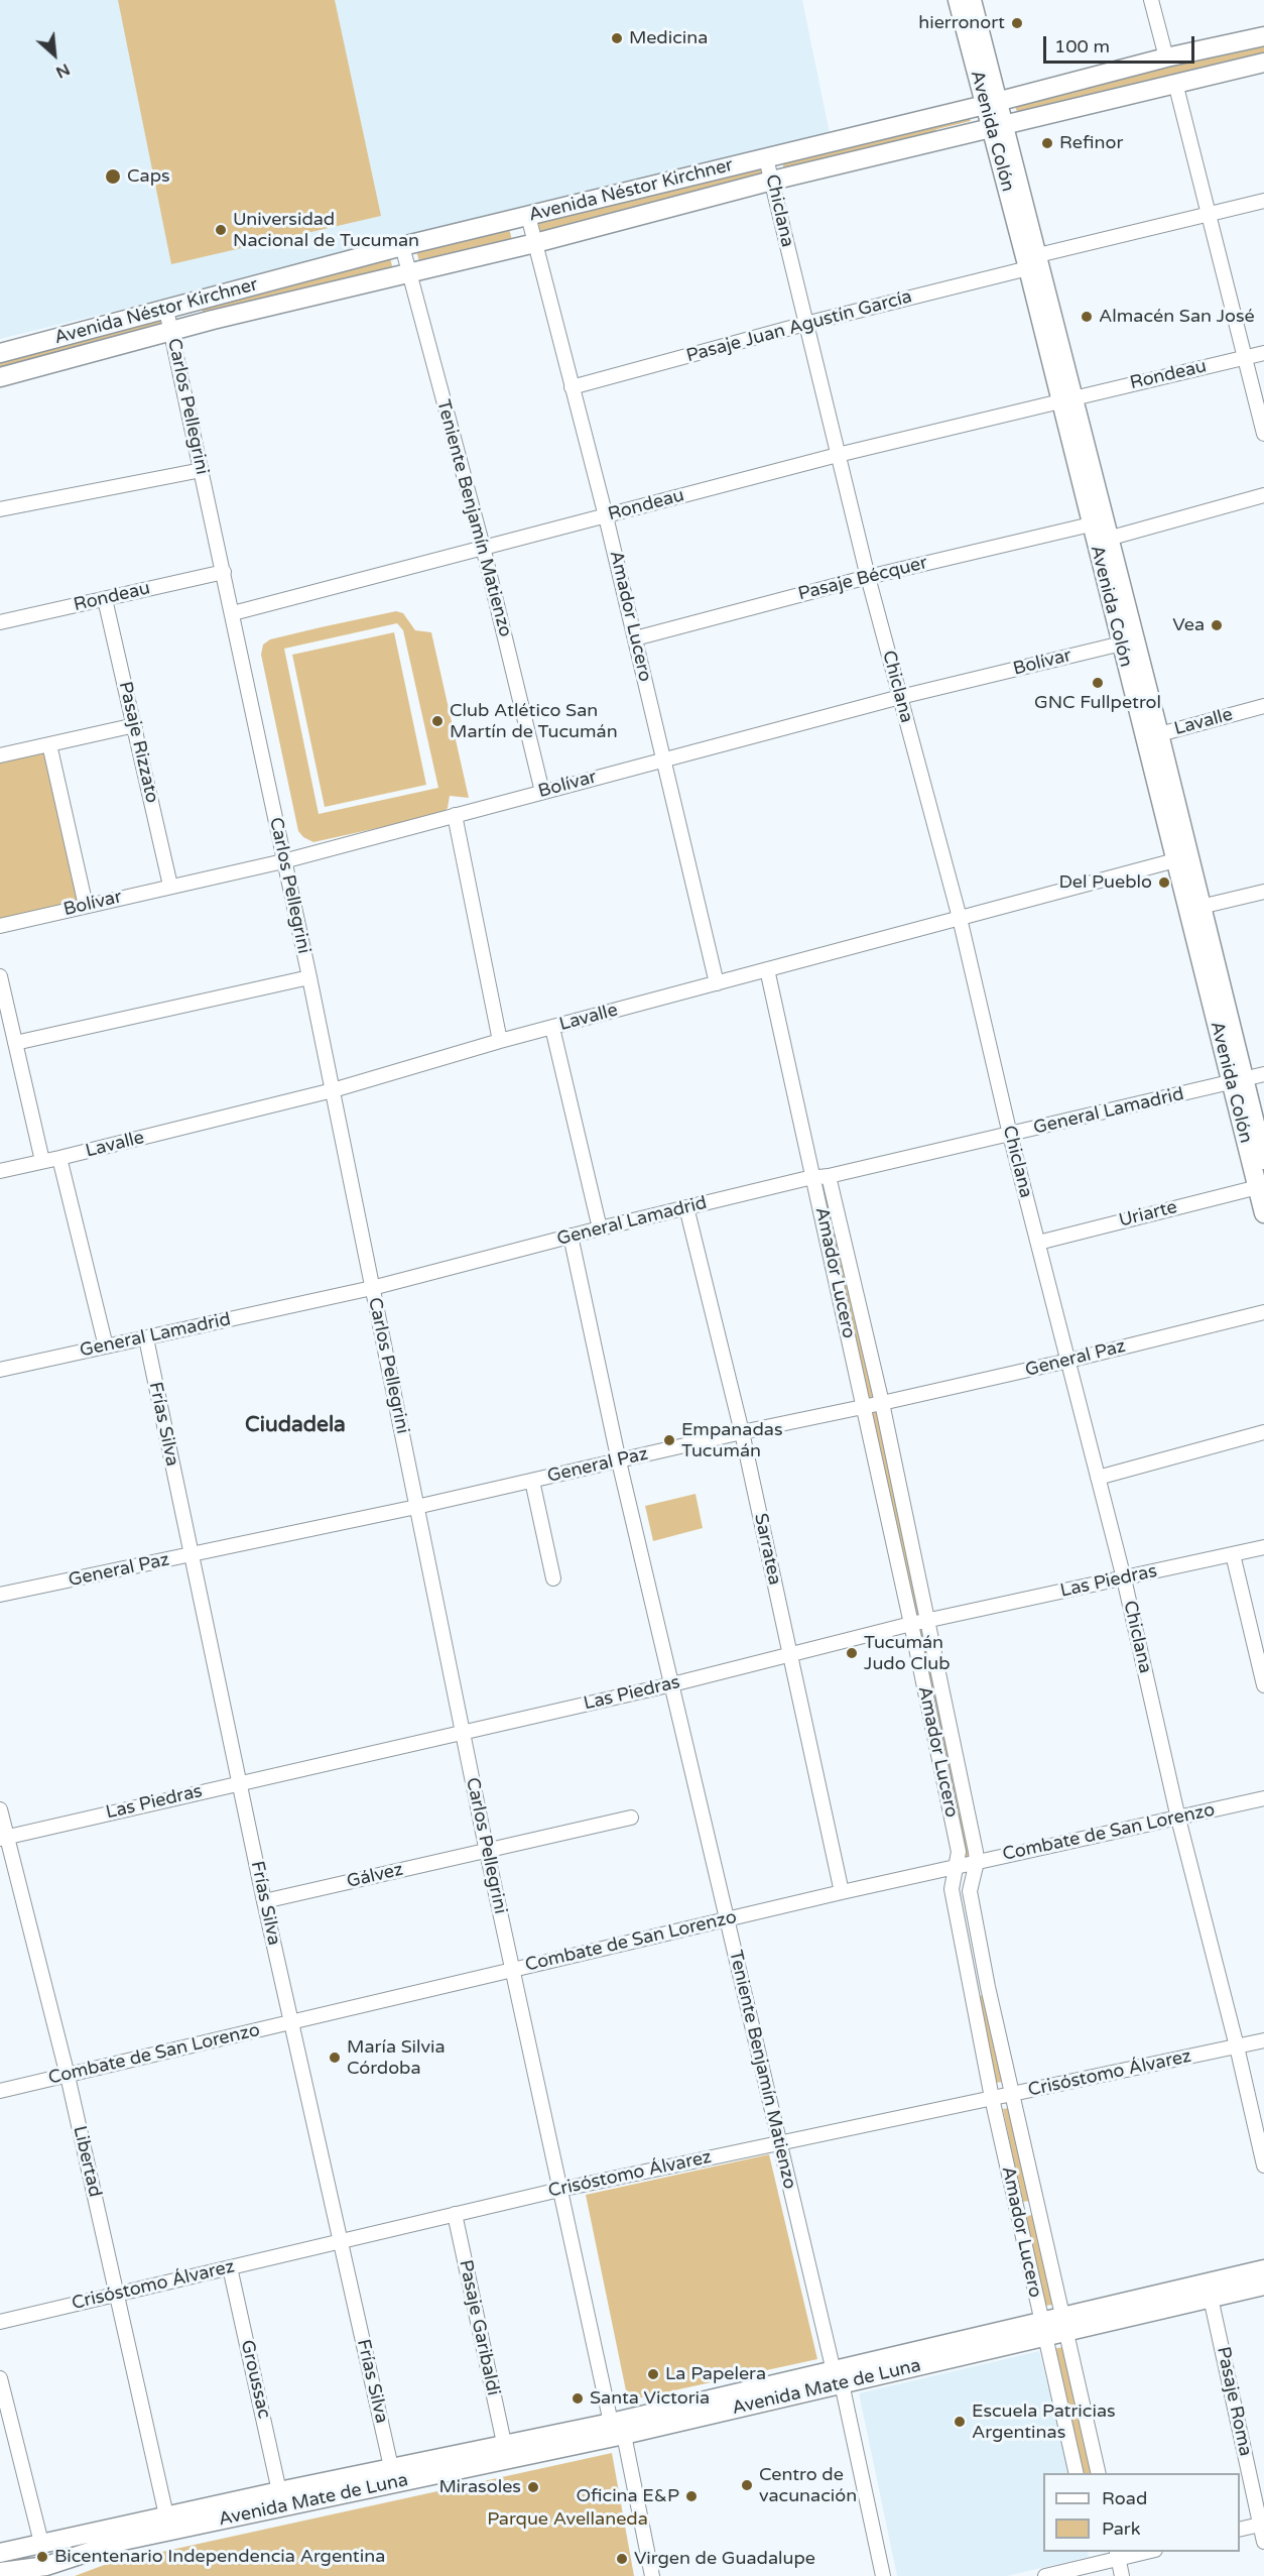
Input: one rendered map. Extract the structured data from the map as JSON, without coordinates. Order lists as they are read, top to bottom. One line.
{"streets":{"main road":["Avenida Colón","Avenida Néstor Kirchner","Avenida Mate de Luna"],"street":["Chiclana","Pasaje Juan Agustín García","Rondeau","Carlos Pellegrini","Teniente Benjamín Matienzo","Pasaje Bécquer","Amador Lucero","Bolívar","Lavalle","Pasaje Rizzato","General Lamadrid","Uriarte","General Paz","Frías Silva","Sarratea","Las Piedras","Combate de San Lorenzo","Gálvez","Crisóstomo Álvarez","Libertad","Pasaje Garibaldi","Groussac","Pasaje Roma"]},"crossings":[["Avenida Colón","Avenida Néstor Kirchner"],["Avenida Colón","Pasaje Juan Agustín García"],["Avenida Colón","Rondeau"],["Avenida Colón","Pasaje Bécquer"],["Avenida Colón","Bolívar"],["Avenida Colón","Lavalle"],["Avenida Colón","General Lamadrid"],["Avenida Colón","Uriarte"],["Avenida Néstor Kirchner","Chiclana"],["Avenida Néstor Kirchner","Carlos Pellegrini"],["Avenida Néstor Kirchner","Teniente Benjamín Matienzo"],["Avenida Néstor Kirchner","Amador Lucero"],["Chiclana","Pasaje Juan Agustín García"],["Chiclana","Rondeau"],["Chiclana","Pasaje Bécquer"],["Chiclana","Bolívar"],["Chiclana","Lavalle"],["Chiclana","General Lamadrid"],["Chiclana","Uriarte"],["Chiclana","General Paz"],["Chiclana","Las Piedras"],["Chiclana","Combate de San Lorenzo"],["Chiclana","Crisóstomo Álvarez"],["Pasaje Juan Agustín García","Amador Lucero"],["Rondeau","Carlos Pellegrini"],["Rondeau","Teniente Benjamín Matienzo"],["Rondeau","Amador Lucero"],["Rondeau","Pasaje Rizzato"],["Carlos Pellegrini","Bolívar"],["Carlos Pellegrini","Lavalle"],["Carlos Pellegrini","General Lamadrid"],["Carlos Pellegrini","General Paz"],["Carlos Pellegrini","Las Piedras"],["Carlos Pellegrini","Combate de San Lorenzo"],["Carlos Pellegrini","Gálvez"],["Carlos Pellegrini","Crisóstomo Álvarez"],["Carlos Pellegrini","Avenida Mate de Luna"],["Teniente Benjamín Matienzo","Bolívar"],["Teniente Benjamín Matienzo","General Lamadrid"],["Teniente Benjamín Matienzo","General Paz"],["Teniente Benjamín Matienzo","Las Piedras"],["Teniente Benjamín Matienzo","Combate de San Lorenzo"],["Teniente Benjamín Matienzo","Crisóstomo Álvarez"],["Teniente Benjamín Matienzo","Avenida Mate de Luna"],["Pasaje Bécquer","Amador Lucero"],["Amador Lucero","Bolívar"],["Amador Lucero","Lavalle"],["Amador Lucero","General Lamadrid"],["Amador Lucero","General Paz"],["Amador Lucero","Las Piedras"],["Amador Lucero","Combate de San Lorenzo"],["Amador Lucero","Crisóstomo Álvarez"],["Amador Lucero","Avenida Mate de Luna"],["Bolívar","Pasaje Rizzato"],["General Lamadrid","Frías Silva"],["General Lamadrid","Sarratea"],["General Paz","Frías Silva"],["General Paz","Sarratea"],["Frías Silva","Las Piedras"],["Frías Silva","Combate de San Lorenzo"],["Frías Silva","Gálvez"],["Frías Silva","Crisóstomo Álvarez"],["Frías Silva","Avenida Mate de Luna"],["Sarratea","Las Piedras"],["Sarratea","Combate de San Lorenzo"],["Las Piedras","Libertad"],["Combate de San Lorenzo","Libertad"],["Crisóstomo Álvarez","Libertad"],["Crisóstomo Álvarez","Pasaje Garibaldi"],["Crisóstomo Álvarez","Groussac"],["Libertad","Avenida Mate de Luna"],["Pasaje Garibaldi","Avenida Mate de Luna"],["Groussac","Avenida Mate de Luna"],["Avenida Mate de Luna","Pasaje Roma"]],"districts":["Ciudadela"],"parks":["Parque Avellaneda"],"places":["hierronort","Medicina","Refinor","Caps","Universidad Nacional de Tucuman","Almacén San José","Vea","GNC Fullpetrol","Club Atlético San Martín de Tucumán","Del Pueblo","Empanadas Tucumán","Tucumán Judo Club","María Silvia Córdoba","La Papelera","Santa Victoria","Escuela Patricias Argentinas","Centro de vacunación","Mirasoles","Oficina E&P","Bicentenario Independencia Argentina","Virgen de Guadalupe"],"legend":["Road","Park"],"scale_bar":"100 m","north":"bottom right"}
